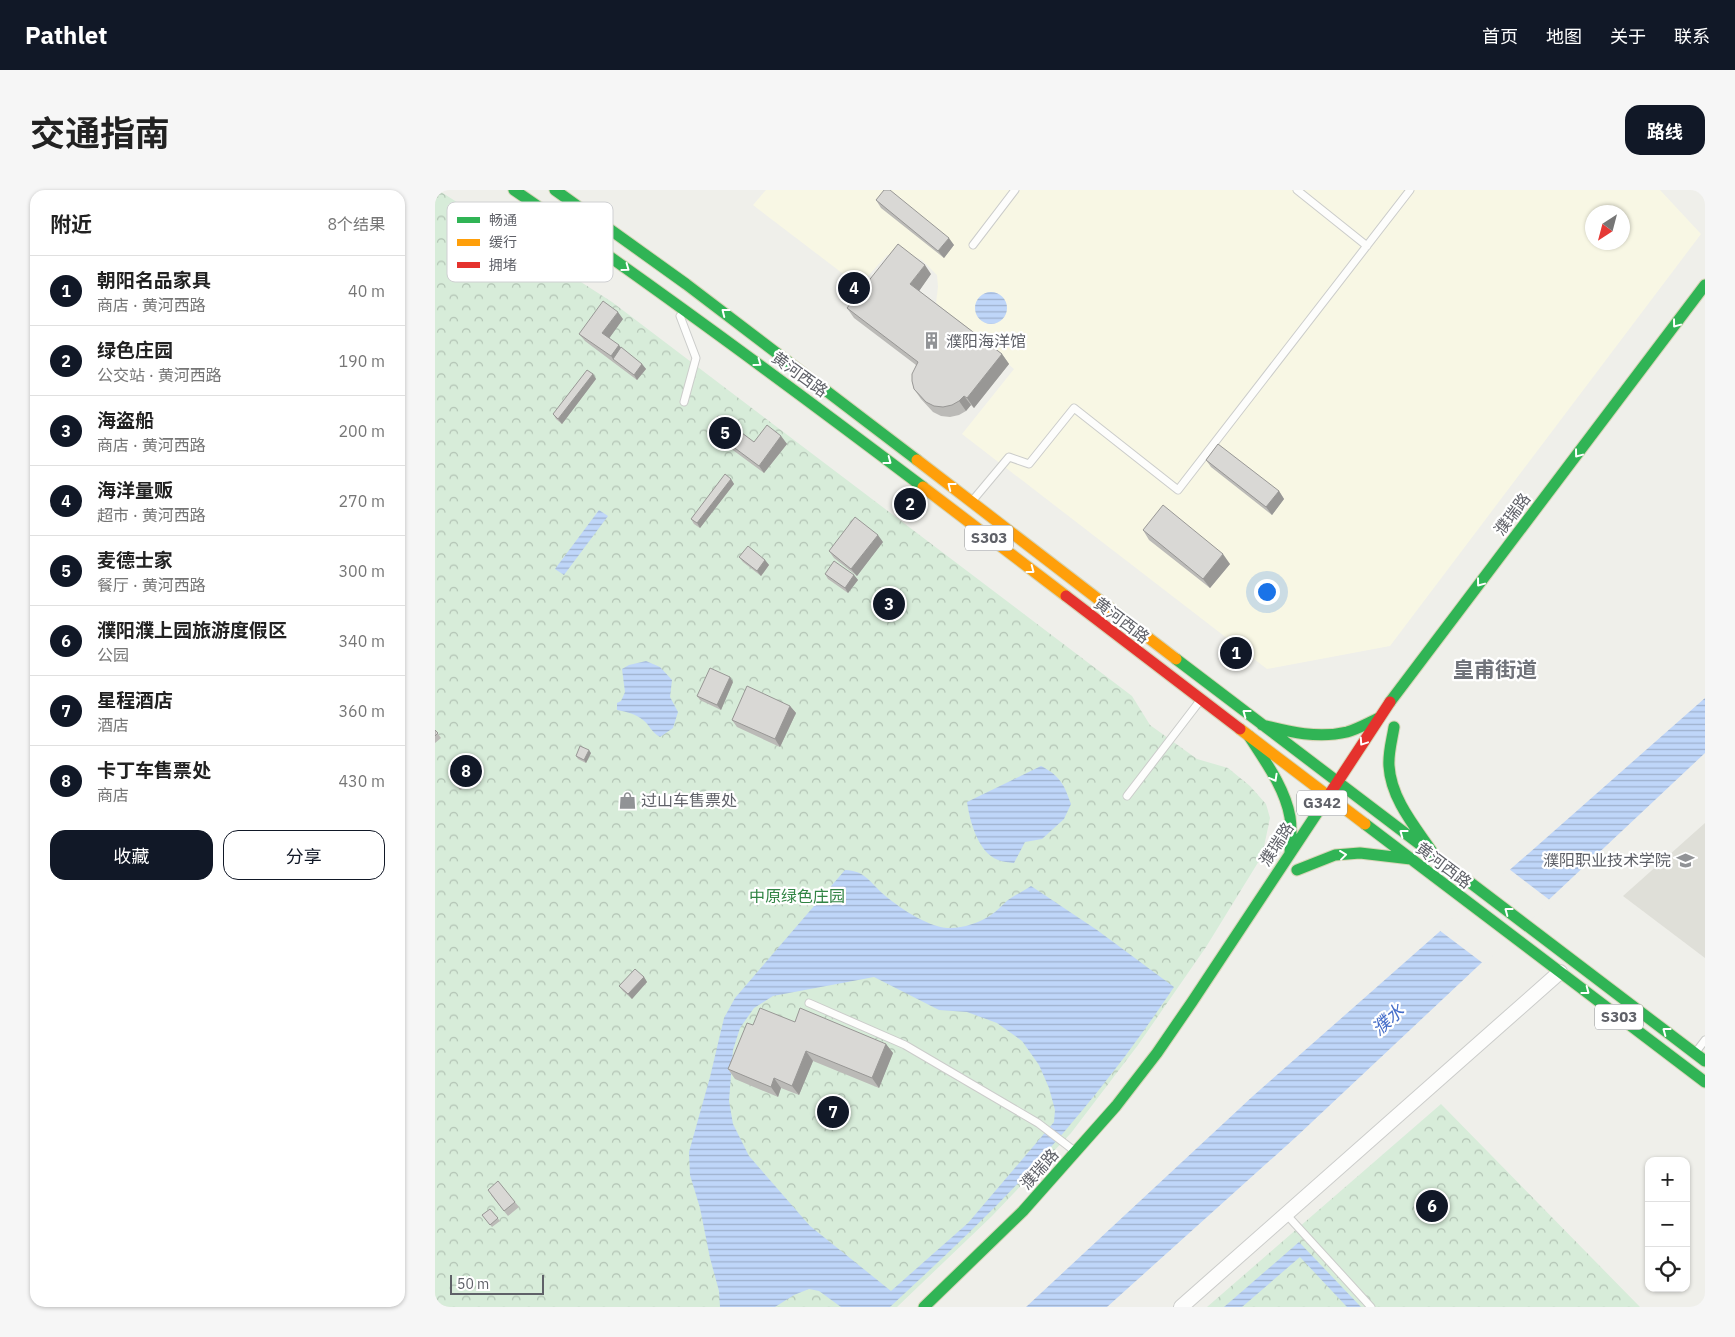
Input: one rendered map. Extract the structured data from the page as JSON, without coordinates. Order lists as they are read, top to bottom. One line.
{"streets":{"main road":["黄河西路","濮瑞路","S303","G342"]},"crossings":[["黄河西路","濮瑞路"],["黄河西路","G342"]],"districts":["皇甫街道"],"water":["濮水"],"parks":["中原绿色庄园"],"places":{"building":["濮阳海洋馆"],"shop":["过山车售票处"],"school or university":["濮阳职业技术学院"]},"legend":["畅通","缓行","拥堵"],"scale_bar":"50 m","north":"bottom left","page":{"header":"Pathlet","nav":["首页","地图","关于","联系"],"title":"交通指南","buttons":["路线",["收藏","分享"]],"heading":["附近","8个结果"],"list":[{"mark":"1","name":"朝阳名品家具","note":"商店 · 黄河西路","value":"40 m"},{"mark":"2","name":"绿色庄园","note":"公交站 · 黄河西路","value":"190 m"},{"mark":"3","name":"海盗船","note":"商店 · 黄河西路","value":"200 m"},{"mark":"4","name":"海洋量贩","note":"超市 · 黄河西路","value":"270 m"},{"mark":"5","name":"麦德士家","note":"餐厅 · 黄河西路","value":"300 m"},{"mark":"6","name":"濮阳濮上园旅游度假区","note":"公园","value":"340 m"},{"mark":"7","name":"星程酒店","note":"酒店","value":"360 m"},{"mark":"8","name":"卡丁车售票处","note":"商店","value":"430 m"}],"pins":["4","5","2","3","1","8","7","6"],"map_buttons":["+","−"],"scale":"50 m"}}
